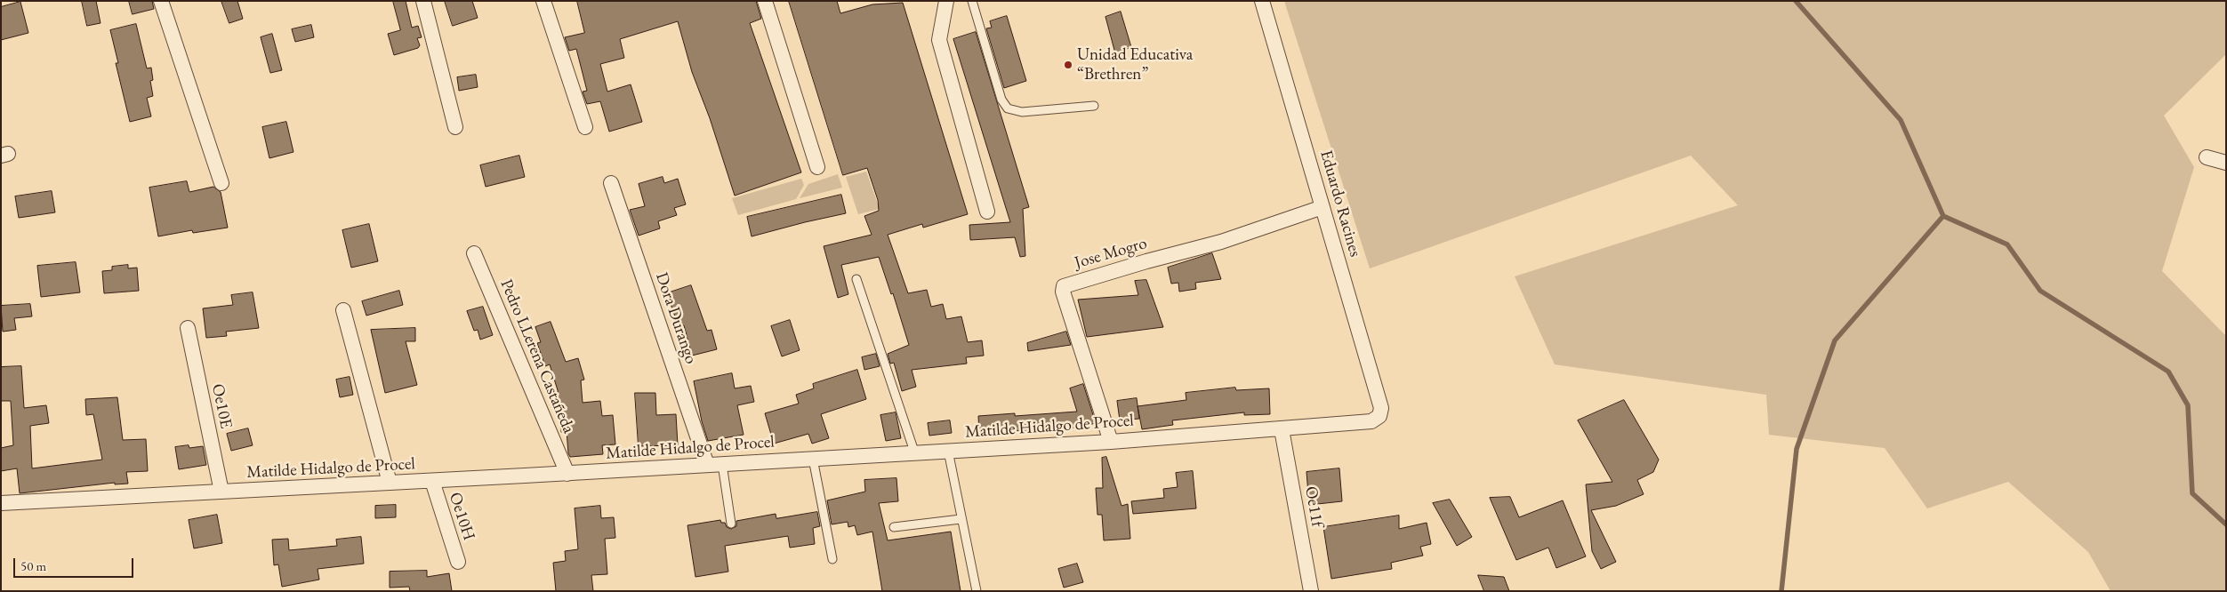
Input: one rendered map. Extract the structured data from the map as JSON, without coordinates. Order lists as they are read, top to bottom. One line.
{"streets":{"street":["Eduardo Racines","Jose Mogro","Dora Durango","Pedro LLerena Castañeda","Oe10E","Matilde Hidalgo de Procel","Oe11f","Oe10H"]},"crossings":[["Eduardo Racines","Jose Mogro"],["Eduardo Racines","Matilde Hidalgo de Procel"],["Jose Mogro","Matilde Hidalgo de Procel"],["Dora Durango","Matilde Hidalgo de Procel"],["Pedro LLerena Castañeda","Matilde Hidalgo de Procel"],["Oe10E","Matilde Hidalgo de Procel"],["Matilde Hidalgo de Procel","Oe11f"],["Matilde Hidalgo de Procel","Oe10H"]],"places":["Unidad Educativa “Brethren”"],"scale_bar":"50 m"}
